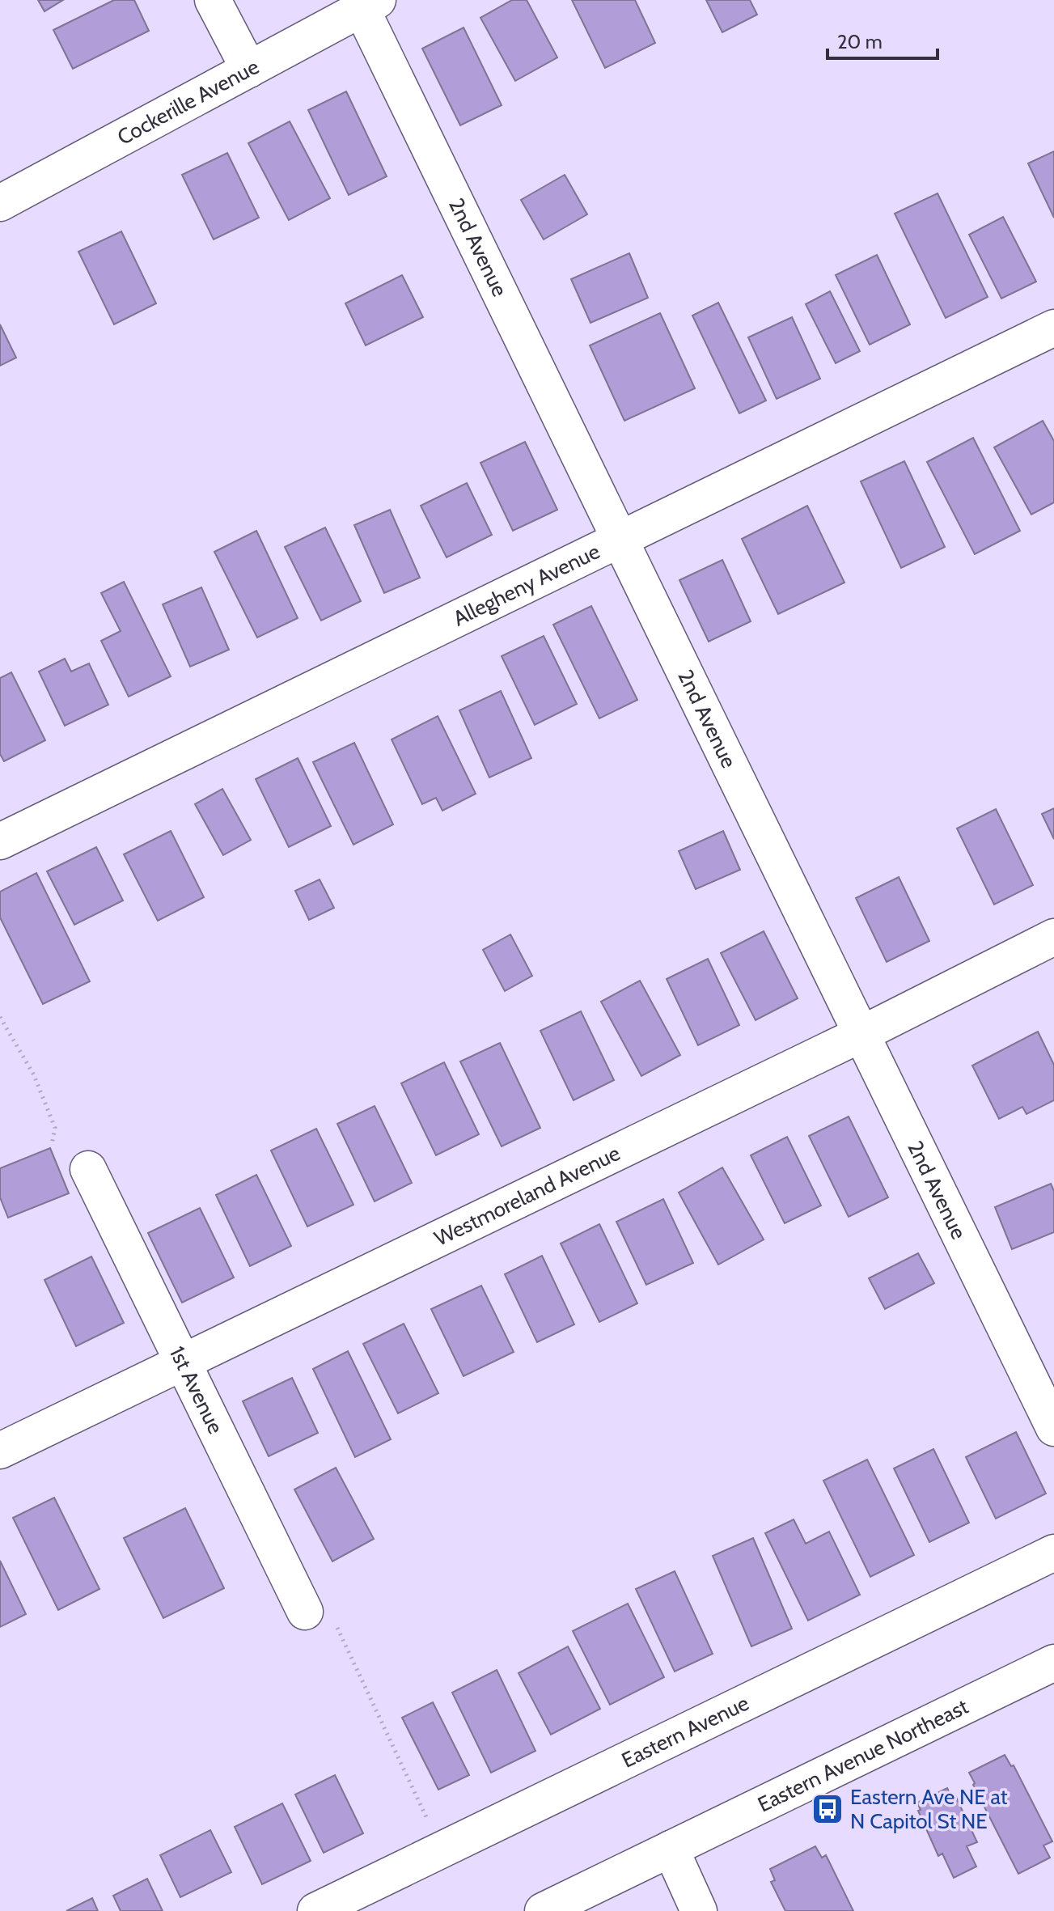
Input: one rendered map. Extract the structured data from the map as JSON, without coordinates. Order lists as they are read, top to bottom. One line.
{"streets":{"street":["Cockerille Avenue","2nd Avenue","Allegheny Avenue","Westmoreland Avenue","1st Avenue","Eastern Avenue","Eastern Avenue Northeast"]},"crossings":[["Cockerille Avenue","2nd Avenue"],["2nd Avenue","Allegheny Avenue"],["2nd Avenue","Westmoreland Avenue"],["Westmoreland Avenue","1st Avenue"]],"places":{"bus stop":["Eastern Ave NE at N Capitol St NE"]},"scale_bar":"20 m"}
